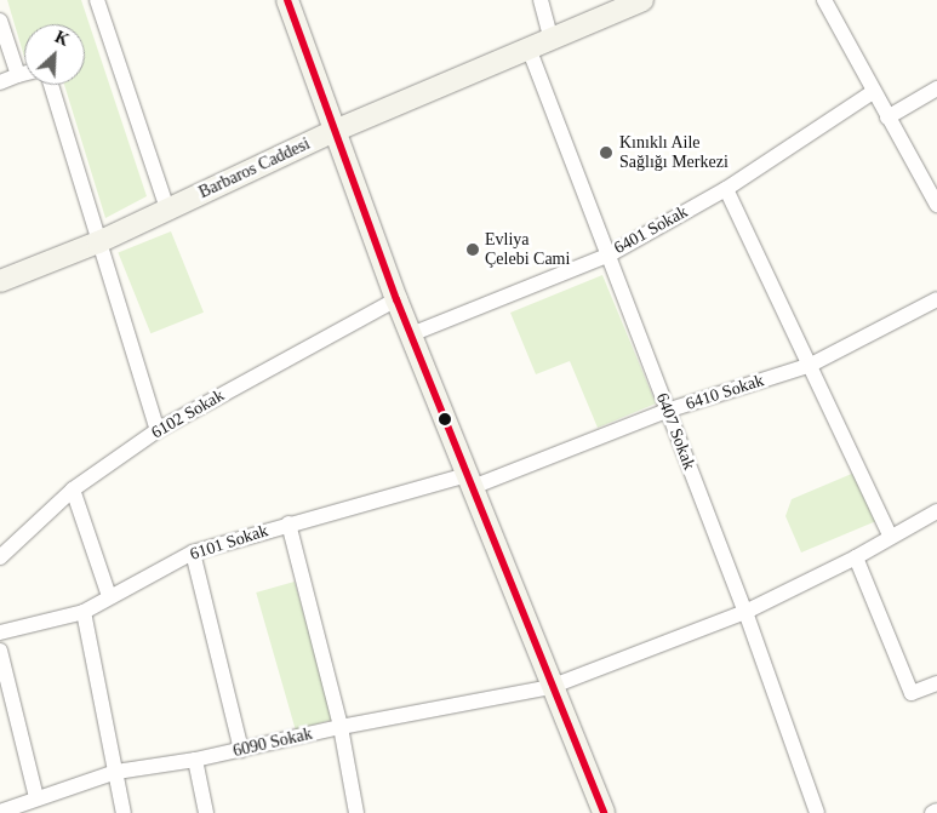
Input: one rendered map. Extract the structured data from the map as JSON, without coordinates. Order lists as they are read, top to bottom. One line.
{"streets":{"main road":["Barbaros Caddesi"],"street":["6401 Sokak","6410 Sokak","6102 Sokak","6407 Sokak","6101 Sokak","6090 Sokak"]},"crossings":[["Barbaros Caddesi","6407 Sokak"],["6401 Sokak","6407 Sokak"],["6410 Sokak","6407 Sokak"],["6410 Sokak","6101 Sokak"],["6407 Sokak","6090 Sokak"]],"places":["Kınıklı Aile Sağlığı Merkezi","Evliya Çelebi Cami"],"north":"top right"}
